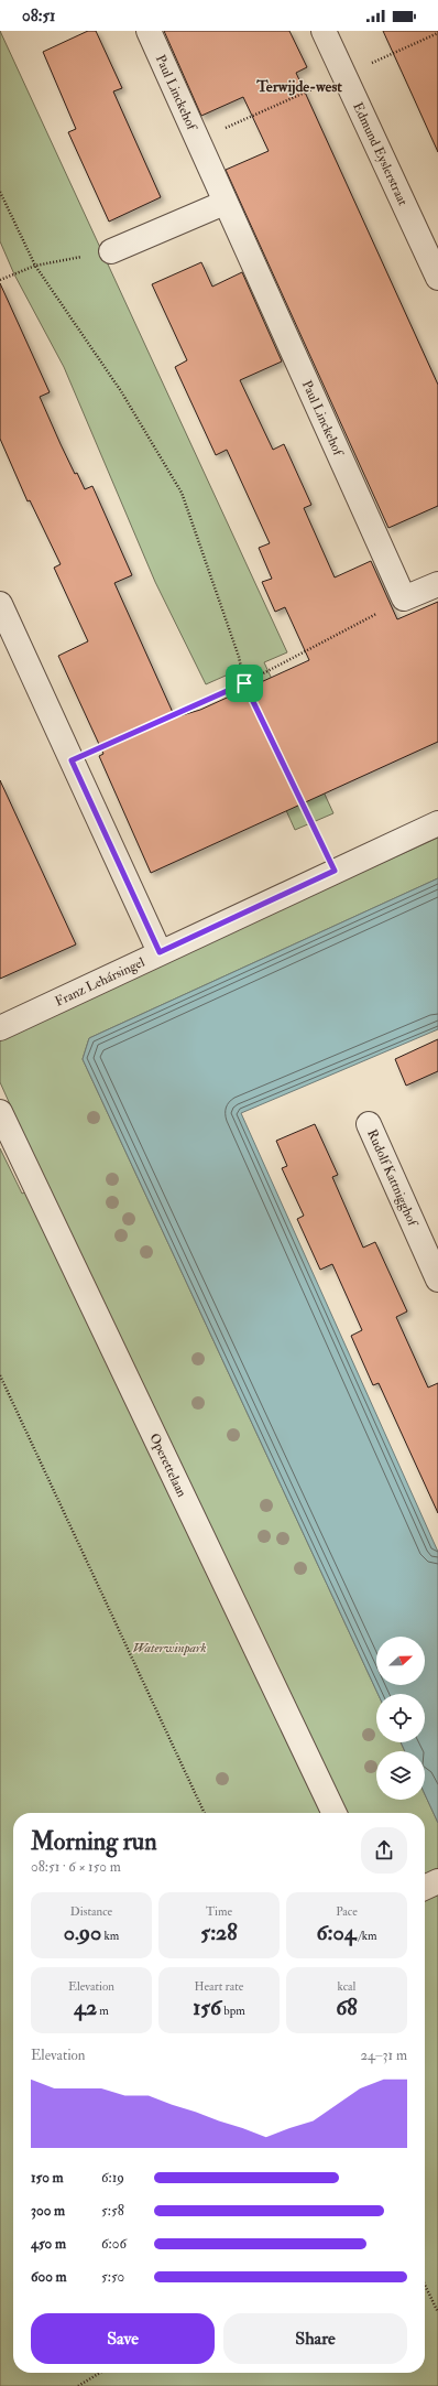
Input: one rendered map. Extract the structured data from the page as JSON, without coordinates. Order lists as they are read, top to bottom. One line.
{"streets":{"street":["Paul Linckehof","Edmund Eyslerstraat","Franz Lehársingel","Rudolf Kattnigghof","Operettelaan"]},"districts":["Terwijde-west"],"parks":["Waterwinpark"],"north":"right","page":{"status":"08:51","heading":["Morning run","08:51 · 6 × 150 m"],"stats":[["Distance","0.90 km"],["Time","5:28"],["Pace","6:04 /km"],["Elevation","42 m"],["Heart rate","156 bpm"],["kcal","68"]],"chart":["Elevation","24–31 m"],"list":[{"name":"150 m","note":"6:19"},{"name":"300 m","note":"5:58"},{"name":"450 m","note":"6:06"},{"name":"600 m","note":"5:50"}],"buttons":["Save","Share"]}}
